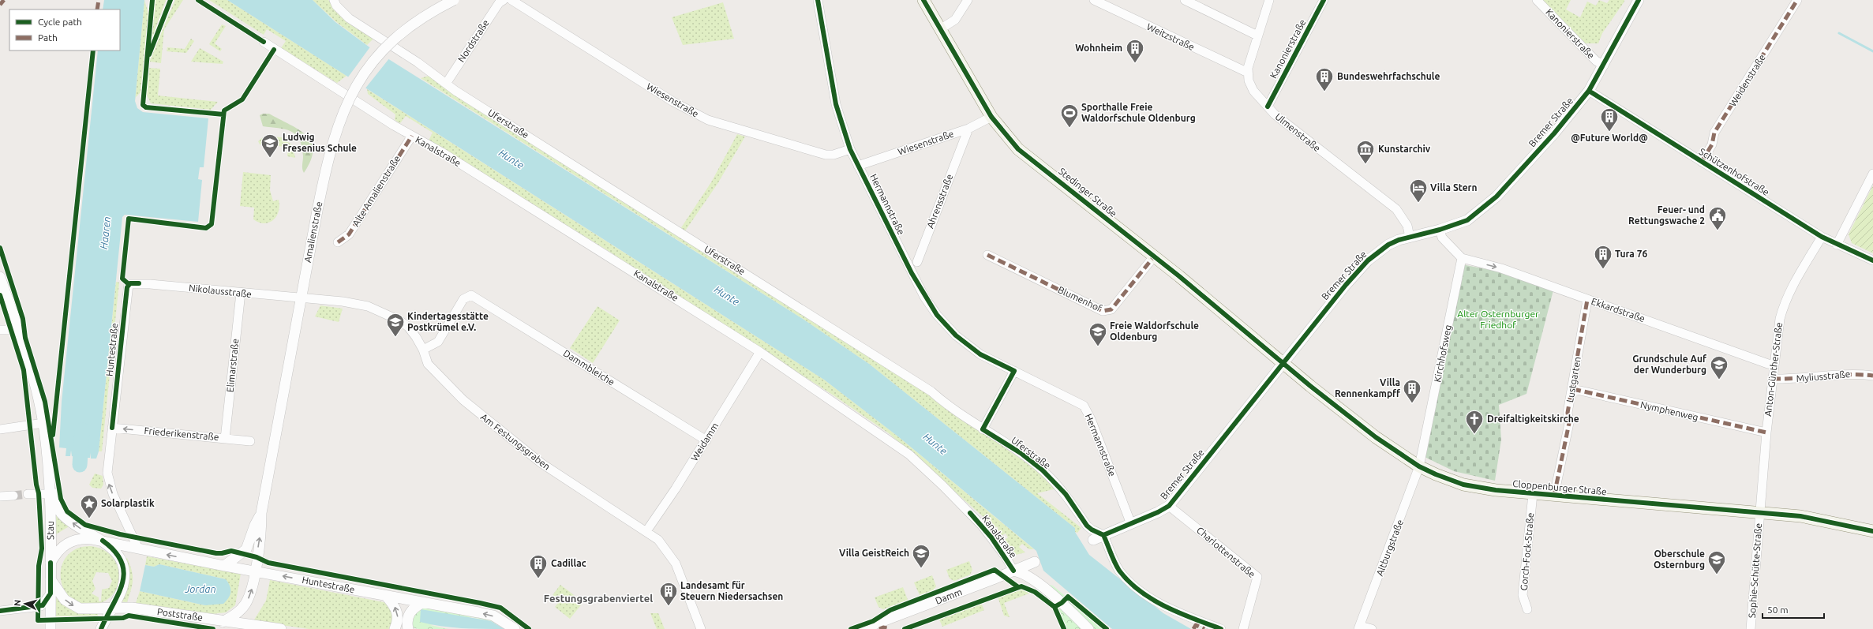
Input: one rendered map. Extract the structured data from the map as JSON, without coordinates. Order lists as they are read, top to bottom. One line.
{"streets":{"main road":["Stedinger Straße","Cloppenburger Straße"],"street":["Kanonierstraße","Weitzstraße","Nordstraße","Weidenstraße","Wiesenstraße","Bremer Straße","Uferstraße","Ulmenstraße","Kanalstraße","Schützenhofstraße","Alte Amalienstraße","Ahrensstraße","Hermannstraße","Amalienstraße","Nikolausstraße","Blumenhof","Ekkardstraße","Huntestraße","Kirchhofsweg","Elimarstraße","Dammbleiche","Anton-Günther-Straße","Myliusstraße","Lustgarten","Nymphenweg","Friederikenstraße","Am Festungsgraben","Weidamm","Stau","Altburgstraße","Gorch-Fock-Straße","Charlottenstraße","Sophie-Schütte-Straße","Damm","Poststraße"]},"crossings":[["Kanonierstraße","Bremer Straße"],["Kanonierstraße","Ulmenstraße"],["Weitzstraße","Ulmenstraße"],["Nordstraße","Uferstraße"],["Weidenstraße","Schützenhofstraße"],["Wiesenstraße","Stedinger Straße"],["Wiesenstraße","Ahrensstraße"],["Wiesenstraße","Hermannstraße"],["Bremer Straße","Uferstraße"],["Bremer Straße","Ulmenstraße"],["Bremer Straße","Schützenhofstraße"],["Bremer Straße","Stedinger Straße"],["Bremer Straße","Hermannstraße"],["Bremer Straße","Cloppenburger Straße"],["Bremer Straße","Charlottenstraße"],["Kanalstraße","Alte Amalienstraße"],["Kanalstraße","Weidamm"],["Kanalstraße","Damm"],["Schützenhofstraße","Anton-Günther-Straße"],["Stedinger Straße","Blumenhof"],["Stedinger Straße","Cloppenburger Straße"],["Amalienstraße","Nikolausstraße"],["Amalienstraße","Huntestraße"],["Amalienstraße","Am Festungsgraben"],["Amalienstraße","Poststraße"],["Nikolausstraße","Huntestraße"],["Nikolausstraße","Elimarstraße"],["Nikolausstraße","Am Festungsgraben"],["Ekkardstraße","Kirchhofsweg"],["Ekkardstraße","Anton-Günther-Straße"],["Ekkardstraße","Lustgarten"],["Huntestraße","Friederikenstraße"],["Huntestraße","Stau"],["Huntestraße","Poststraße"],["Kirchhofsweg","Cloppenburger Straße"],["Kirchhofsweg","Altburgstraße"],["Elimarstraße","Friederikenstraße"],["Dammbleiche","Am Festungsgraben"],["Dammbleiche","Weidamm"],["Anton-Günther-Straße","Myliusstraße"],["Anton-Günther-Straße","Nymphenweg"],["Anton-Günther-Straße","Cloppenburger Straße"],["Anton-Günther-Straße","Sophie-Schütte-Straße"],["Lustgarten","Nymphenweg"],["Lustgarten","Cloppenburger Straße"],["Am Festungsgraben","Weidamm"],["Cloppenburger Straße","Altburgstraße"],["Cloppenburger Straße","Gorch-Fock-Straße"],["Cloppenburger Straße","Sophie-Schütte-Straße"],["Stau","Poststraße"]],"one_way":["Ekkardstraße","Huntestraße","Friederikenstraße"],"districts":["Festungsgrabenviertel"],"water":["Hunte","Haaren","Jordan"],"parks":["Alter Osternburger Friedhof"],"places":{"building":["Wohnheim","Bundeswehrfachschule","@Future World@","Tura 76","Villa Rennenkampff","Cadillac","Landesamt für Steuern Niedersachsen"],"sports":["Sporthalle Freie Waldorfschule Oldenburg"],"school or university":["Ludwig Fresenius Schule","Kindertagesstätte Postkrümel e.V.","Freie Waldorfschule Oldenburg","Grundschule Auf der Wunderburg","Villa GeistReich","Oberschule Osternburg"],"museum":["Kunstarchiv"],"hotel":["Villa Stern"],"public building":["Feuer- und Rettungswache 2"],"church":["Dreifaltigkeitskirche"],"place":["Solarplastik"]},"legend":["Cycle path","Path"],"scale_bar":"50 m","north":"left"}
